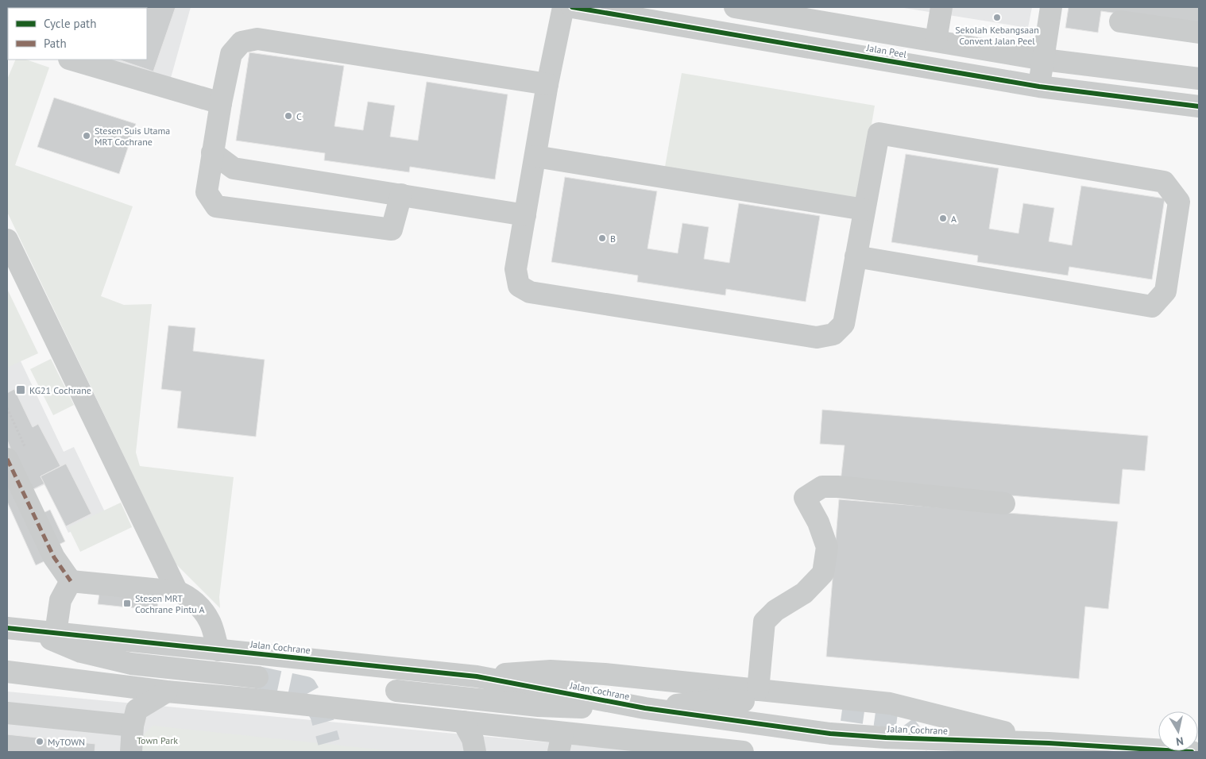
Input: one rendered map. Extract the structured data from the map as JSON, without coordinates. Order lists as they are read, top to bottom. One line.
{"streets":{"street":["Jalan Peel","Jalan Cochrane"]},"parks":["Town Park"],"places":{"other":["Sekolah Kebangsaan Convent Jalan Peel","C","Stesen Suis Utama MRT Cochrane","A","B","MyTOWN"],"transit":["KG21 Cochrane","Stesen MRT Cochrane Pintu A"]},"legend":["Cycle path","Path"],"north":"bottom"}
